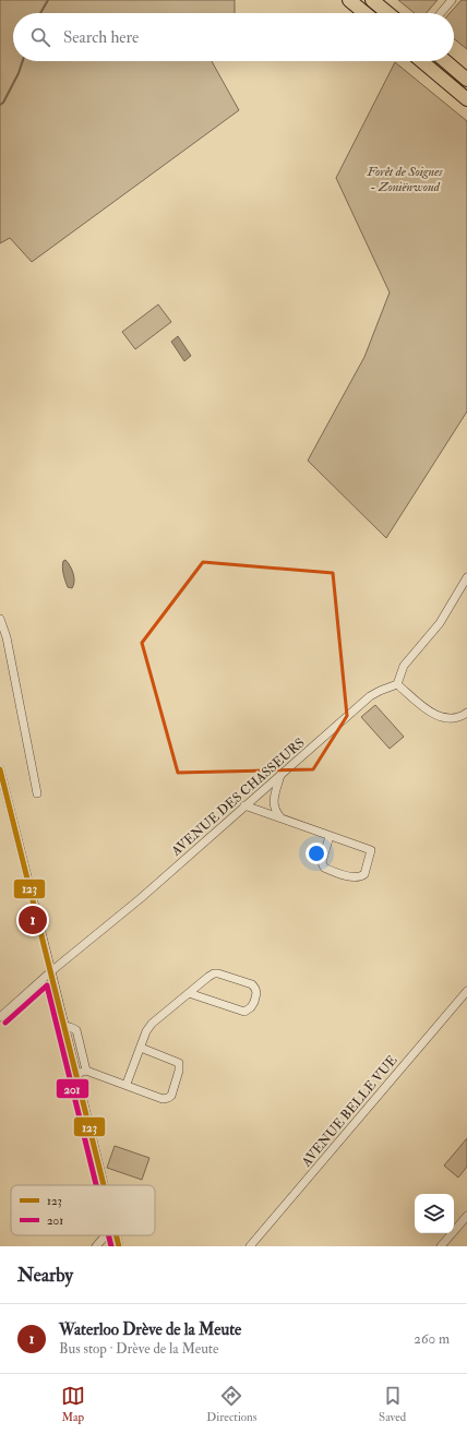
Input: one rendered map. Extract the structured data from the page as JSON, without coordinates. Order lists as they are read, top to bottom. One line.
{"streets":{"street":["AVENUE DES CHASSEURS","AVENUE BELLE VUE"]},"parks":["Forêt de Soignes - Zoniënwoud"],"lines":["transit line 123","transit line 201"],"legend":["123","201"],"page":{"search":"Search here","pins":"1","heading":"Nearby","list":[{"mark":"1","name":"Waterloo Drève de la Meute","note":"Bus stop · Drève de la Meute","value":"260 m"}],"nav":["Map","Directions","Saved"]}}
